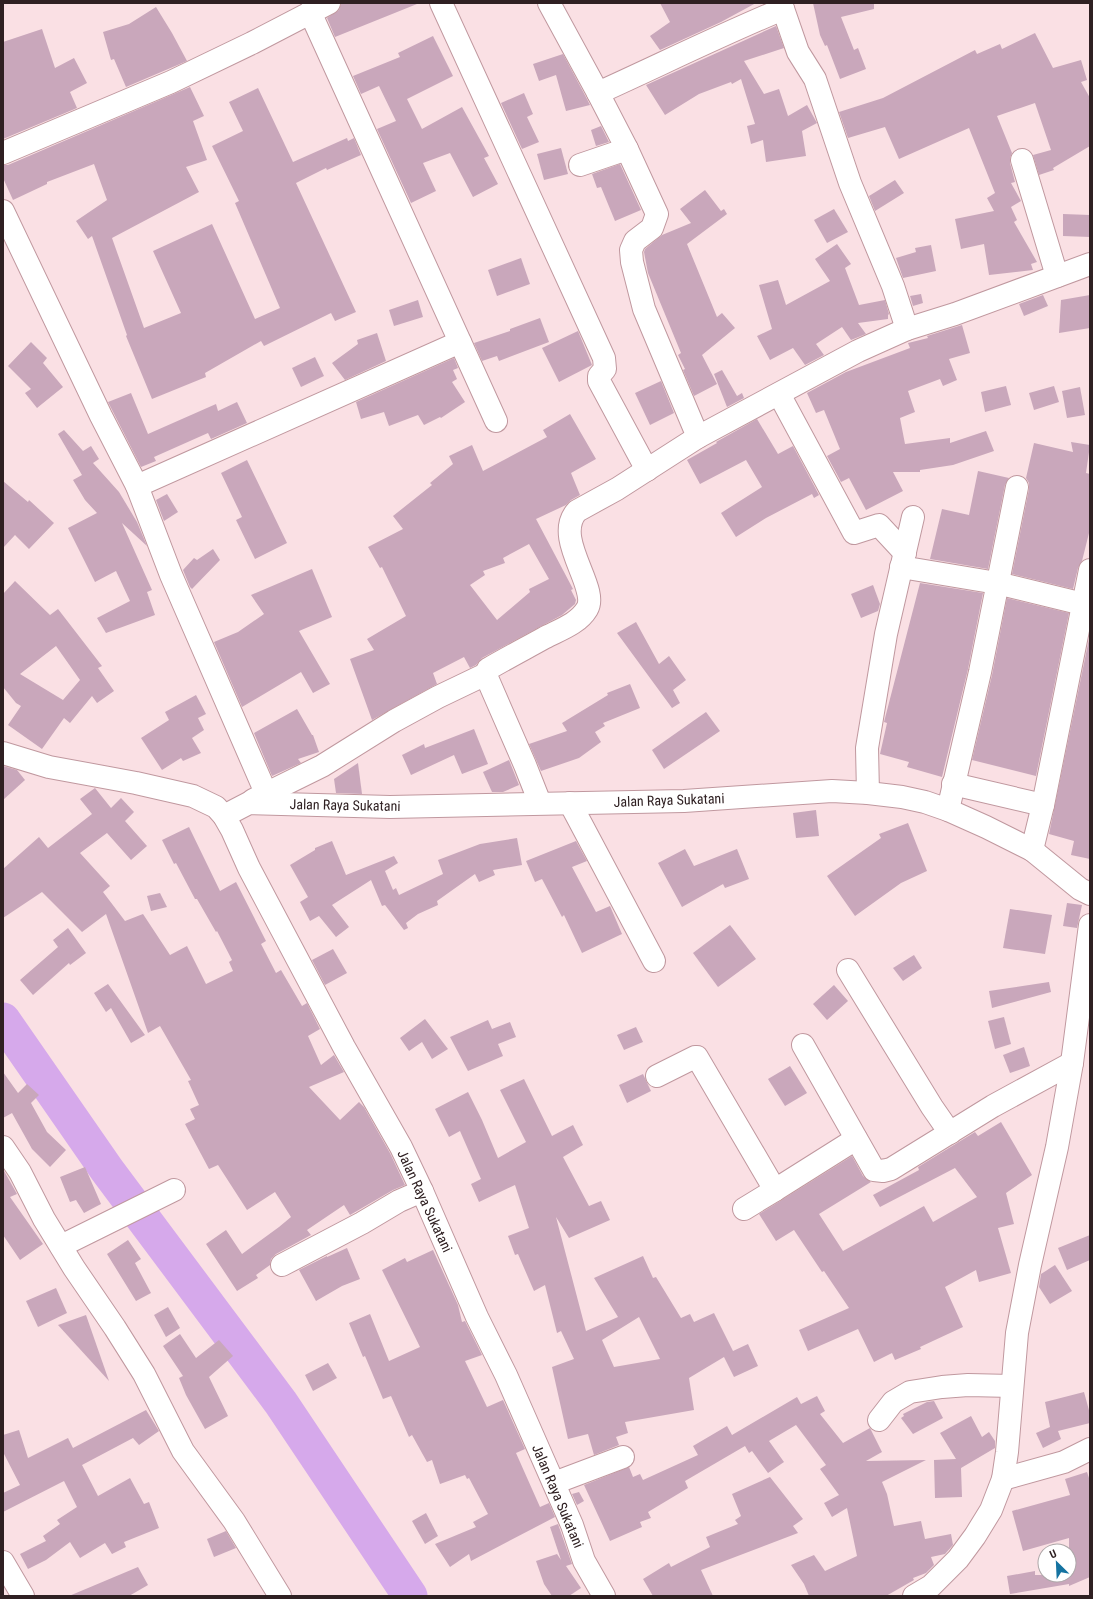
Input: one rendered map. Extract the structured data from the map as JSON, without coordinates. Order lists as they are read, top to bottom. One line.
{"streets":{"street":["Jalan Raya Sukatani"]},"north":"top left"}
